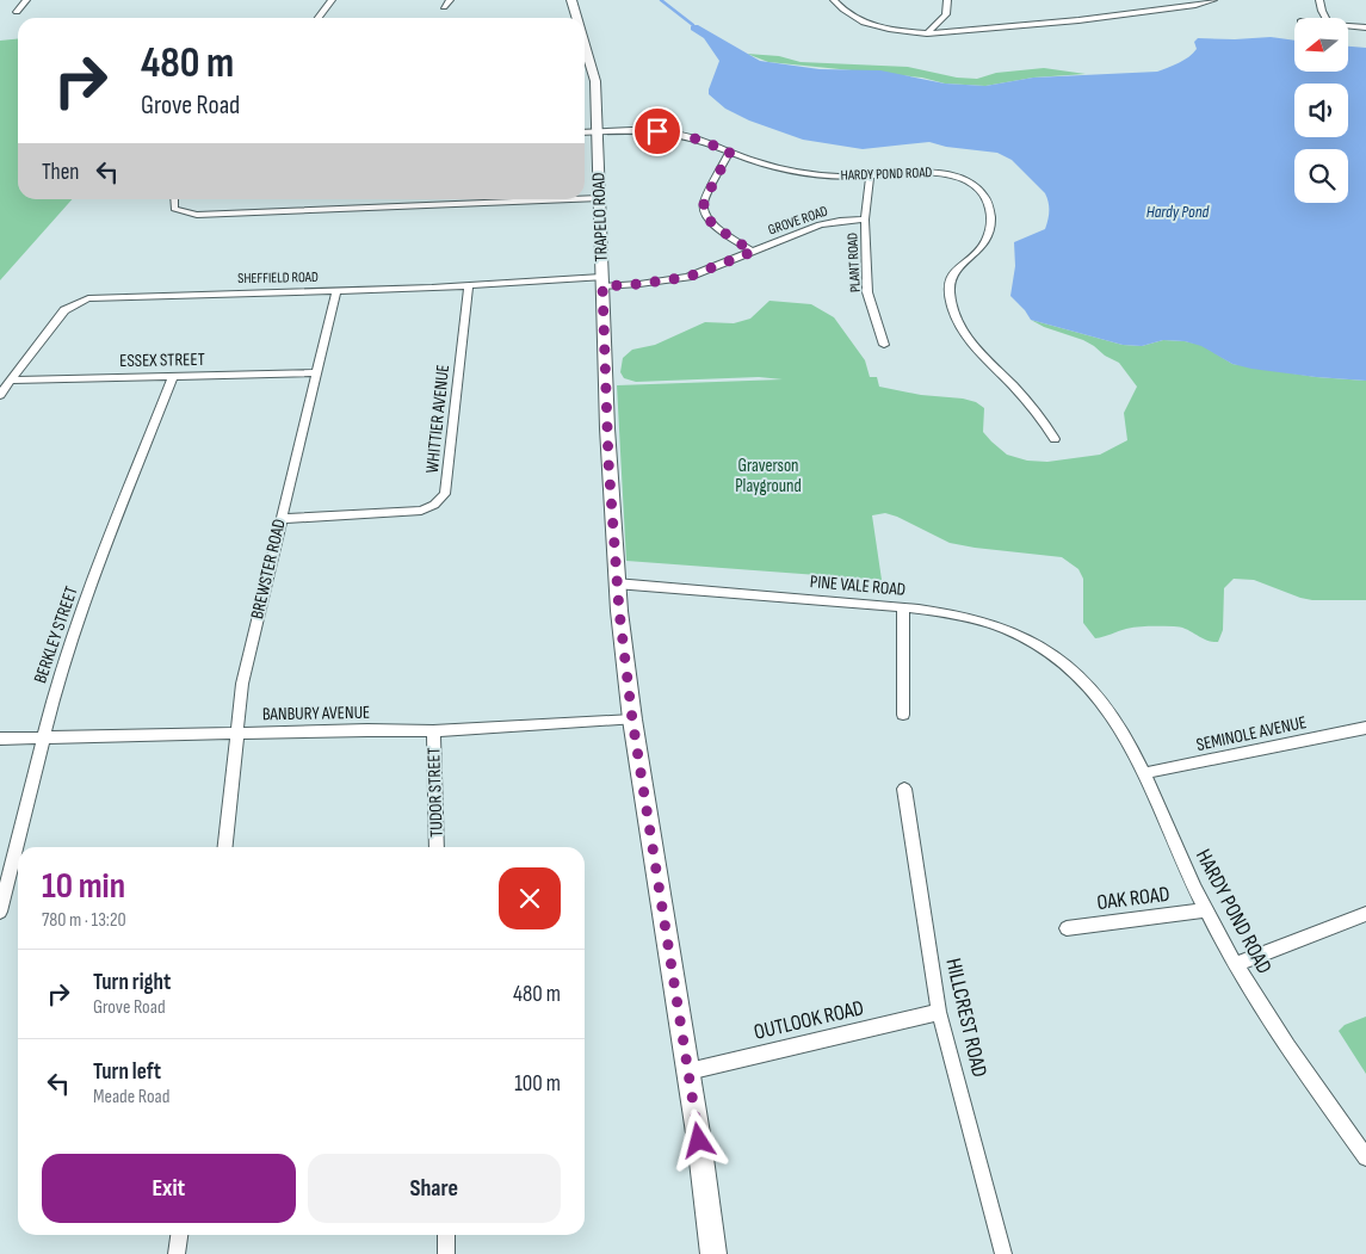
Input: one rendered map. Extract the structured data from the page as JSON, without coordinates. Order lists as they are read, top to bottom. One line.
{"streets":{"main road":["TRAPELO ROAD"],"street":["HARDY POND ROAD","GROVE ROAD","PLANT ROAD","SHEFFIELD ROAD","ESSEX STREET","WHITTIER AVENUE","BREWSTER ROAD","PINE VALE ROAD","BERKLEY STREET","BANBURY AVENUE","SEMINOLE AVENUE","TUDOR STREET","OAK ROAD","HILLCREST ROAD","OUTLOOK ROAD"]},"crossings":[["HARDY POND ROAD","TRAPELO ROAD"],["HARDY POND ROAD","PLANT ROAD"],["HARDY POND ROAD","PINE VALE ROAD"],["HARDY POND ROAD","SEMINOLE AVENUE"],["HARDY POND ROAD","OAK ROAD"],["TRAPELO ROAD","GROVE ROAD"],["TRAPELO ROAD","SHEFFIELD ROAD"],["TRAPELO ROAD","PINE VALE ROAD"],["TRAPELO ROAD","BANBURY AVENUE"],["TRAPELO ROAD","OUTLOOK ROAD"],["GROVE ROAD","PLANT ROAD"],["GROVE ROAD","SHEFFIELD ROAD"],["SHEFFIELD ROAD","ESSEX STREET"],["SHEFFIELD ROAD","WHITTIER AVENUE"],["SHEFFIELD ROAD","BREWSTER ROAD"],["ESSEX STREET","BREWSTER ROAD"],["ESSEX STREET","BERKLEY STREET"],["WHITTIER AVENUE","BREWSTER ROAD"],["BREWSTER ROAD","BANBURY AVENUE"],["BERKLEY STREET","BANBURY AVENUE"],["BANBURY AVENUE","TUDOR STREET"],["HILLCREST ROAD","OUTLOOK ROAD"]],"water":["Hardy Pond"],"parks":["Graverson Playground"],"north":"left","page":{"turn":["480 m","Grove Road"],"then":"Then","heading":["10 min","780 m · 13:20"],"list":[{"name":"Turn right","note":"Grove Road","value":"480 m"},{"name":"Turn left","note":"Meade Road","value":"100 m"}],"buttons":["Exit","Share"]}}
